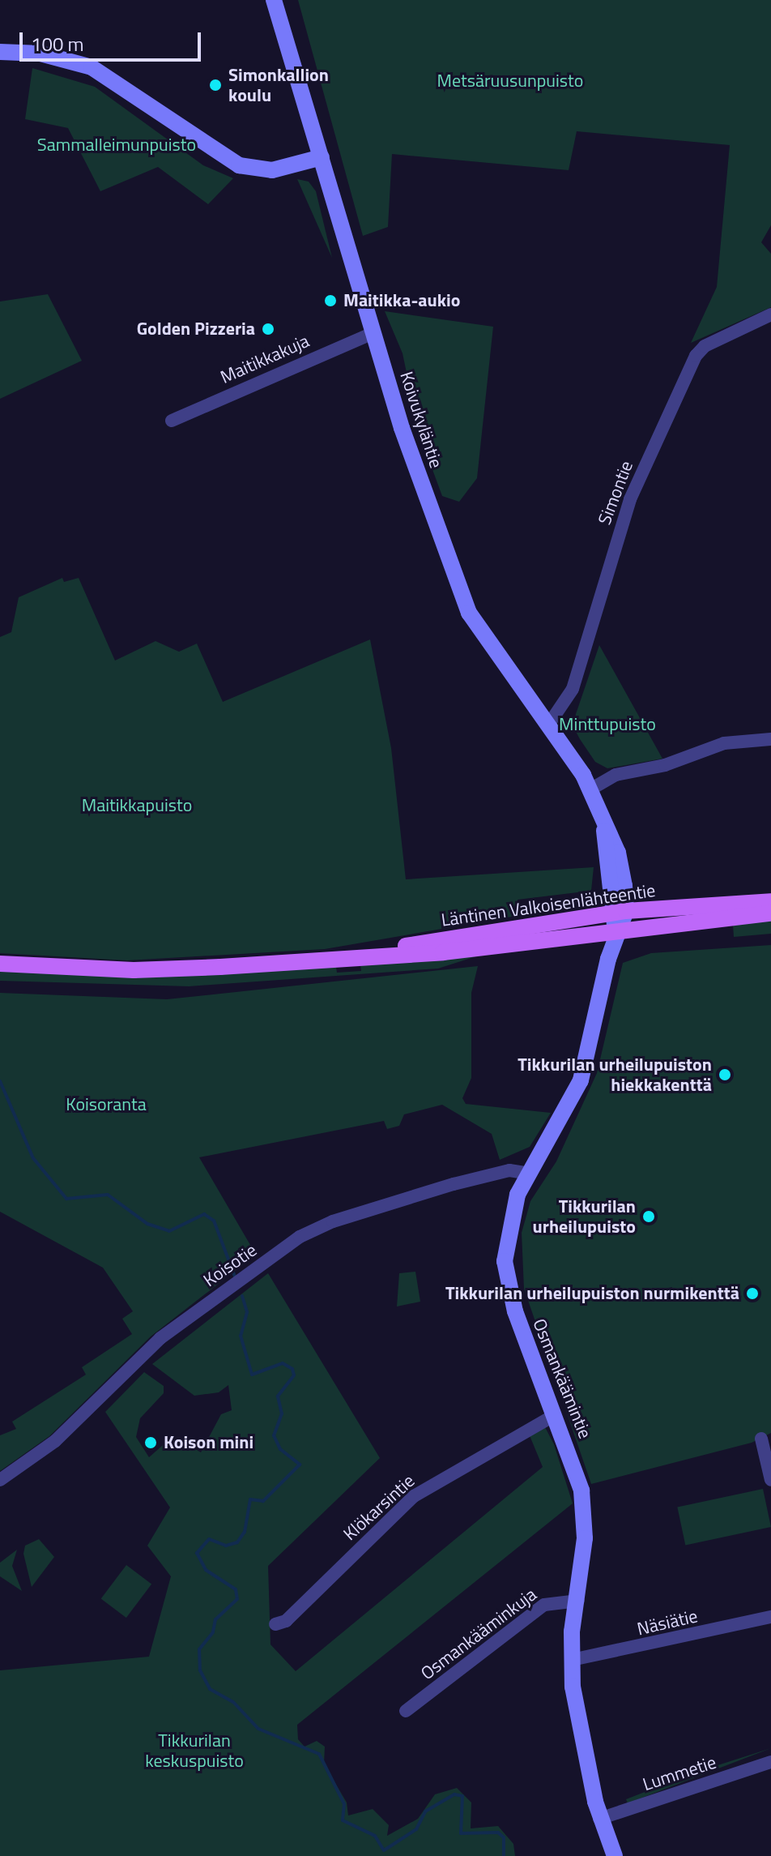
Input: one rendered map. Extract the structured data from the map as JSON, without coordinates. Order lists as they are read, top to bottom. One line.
{"streets":{"main road":["Koivukyläntie","Läntinen Valkoisenlähteentie","Osmankäämintie"],"street":["Maitikkakuja","Simontie","Koisotie","Klökarsintie","Näsiätie","Osmankääminkuja","Lummetie"]},"crossings":[["Maitikkakuja","Koivukyläntie"],["Koivukyläntie","Simontie"],["Koivukyläntie","Läntinen Valkoisenlähteentie"],["Läntinen Valkoisenlähteentie","Osmankäämintie"],["Koisotie","Osmankäämintie"],["Osmankäämintie","Klökarsintie"],["Osmankäämintie","Näsiätie"],["Osmankäämintie","Osmankääminkuja"],["Osmankäämintie","Lummetie"]],"parks":["Metsäruusunpuisto","Sammalleimunpuisto","Minttupuisto","Maitikkapuisto","Koisoranta","Tikkurilan keskuspuisto"],"places":["Simonkallion koulu","Maitikka-aukio","Golden Pizzeria","Tikkurilan urheilupuiston hiekkakenttä","Tikkurilan urheilupuisto","Tikkurilan urheilupuiston nurmikenttä","Koison mini"],"scale_bar":"100 m"}
